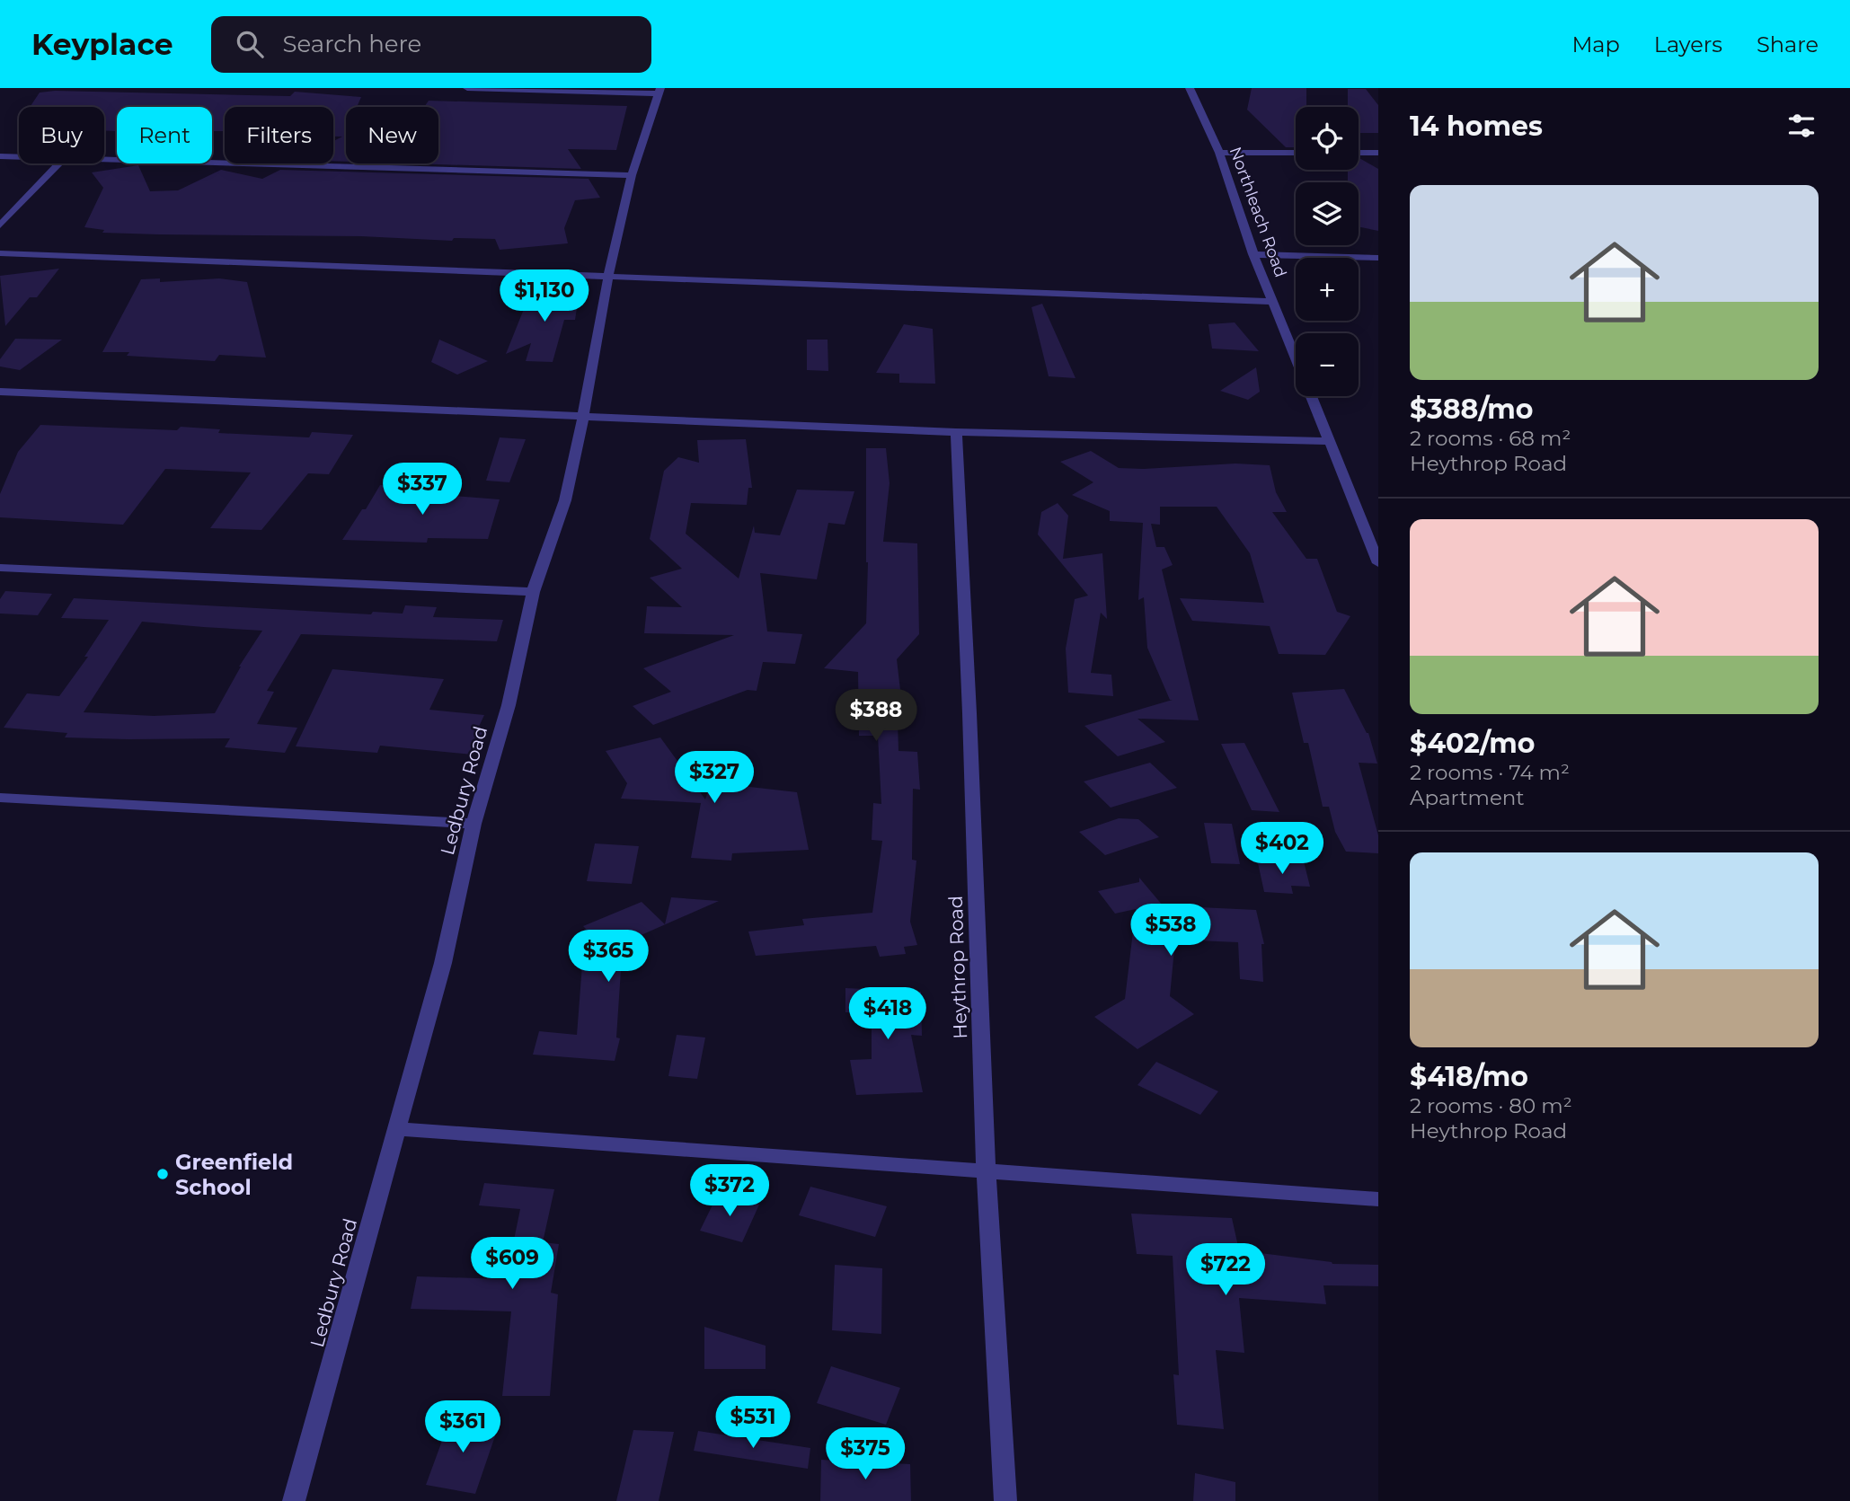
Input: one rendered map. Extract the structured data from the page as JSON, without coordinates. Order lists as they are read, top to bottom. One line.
{"streets":{"street":["Northleach Road","Ledbury Road","Heythrop Road"]},"places":["Greenfield School"],"page":{"header":"Keyplace","search":"Search here","nav":["Map","Layers","Share"],"heading":"14 homes","map_buttons":["+","−"],"chip":["Buy","Rent","Filters","New"],"list":[{"name":"$388/mo","note":"2 rooms · 68 m² · Heythrop Road"},{"name":"$402/mo","note":"2 rooms · 74 m² · Apartment"},{"name":"$418/mo","note":"2 rooms · 80 m² · Heythrop Road"}],"price":["$1,130","$337","$388","$327","$402","$538","$365","$418","$372","$609","$722","$531","$361","$375"]}}
